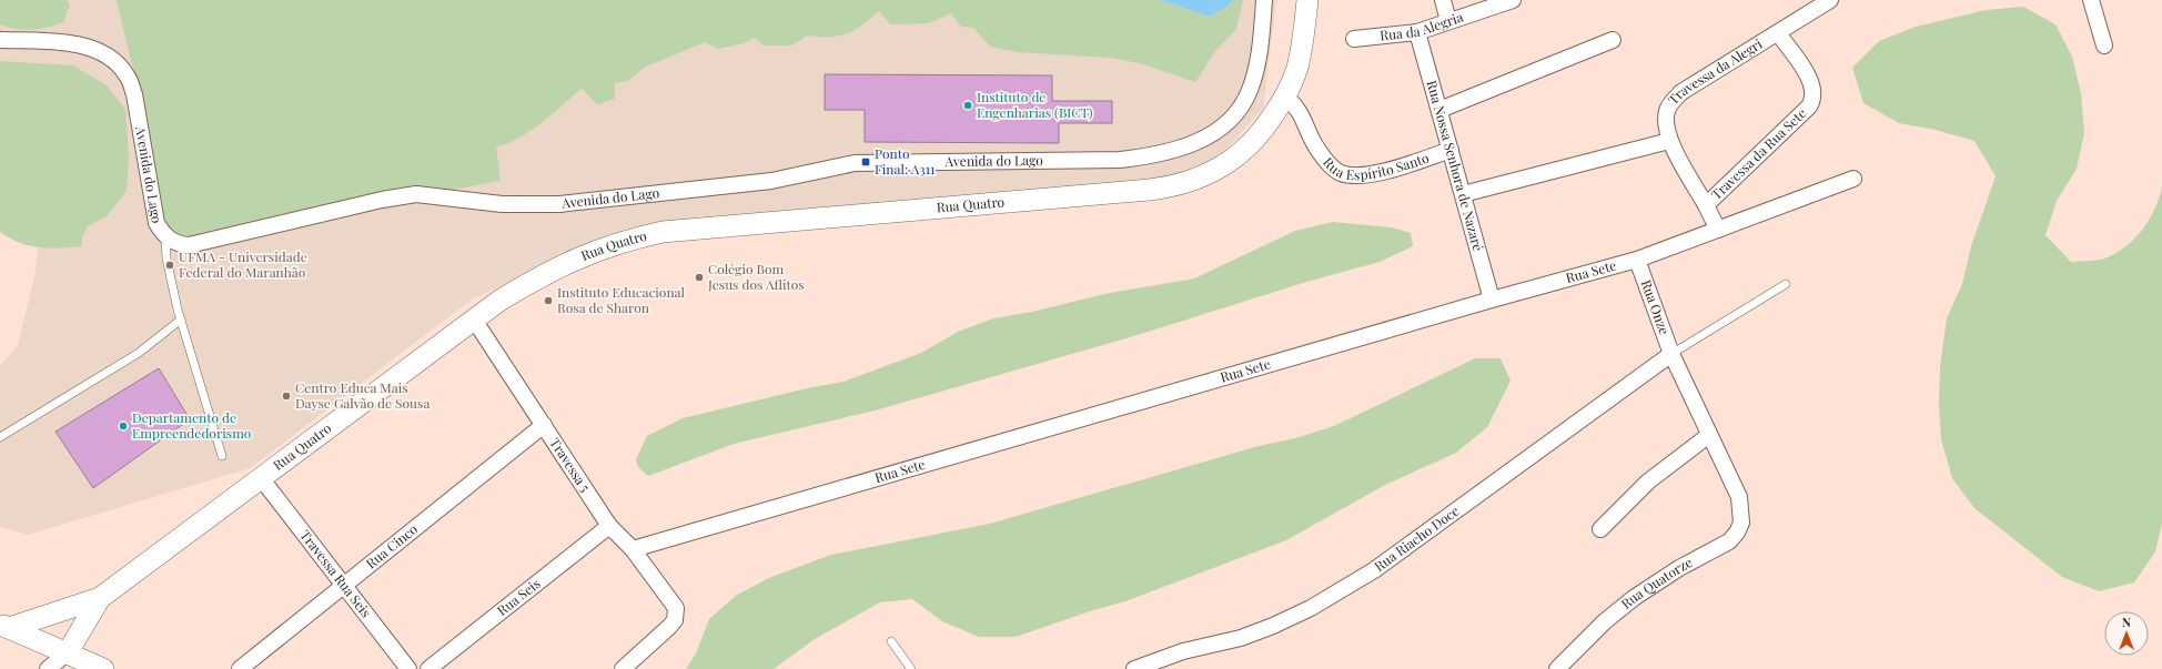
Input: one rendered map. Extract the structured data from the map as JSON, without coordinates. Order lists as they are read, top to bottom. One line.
{"streets":{"main road":["Rua Quatro"],"street":["Rua da Alegria","Travessa da Alegri","Travessa da Rua Sete","Rua Espírito Santo","Avenida do Lago","Rua Nossa Senhora de Nazaré","Rua Sete","Rua Onze","Travessa 5","Rua Riacho Doce","Rua Cinco","Travessa Rua Seis","Rua Quatorze","Rua Seis"]},"crossings":[["Rua da Alegria","Rua Nossa Senhora de Nazaré"],["Travessa da Alegri","Travessa da Rua Sete"],["Travessa da Rua Sete","Rua Sete"],["Rua Espírito Santo","Rua Nossa Senhora de Nazaré"],["Rua Espírito Santo","Rua Quatro"],["Rua Nossa Senhora de Nazaré","Rua Sete"],["Rua Quatro","Travessa 5"],["Rua Quatro","Travessa Rua Seis"],["Rua Sete","Rua Onze"],["Rua Sete","Travessa 5"],["Rua Onze","Rua Riacho Doce"],["Rua Onze","Rua Quatorze"],["Travessa 5","Rua Cinco"],["Travessa 5","Rua Seis"],["Rua Cinco","Travessa Rua Seis"]],"places":{"other":["Instituto de Engenharias (BICT)","UFMA - Universidade Federal do Maranhão","Colégio Bom Jesus dos Aflitos","Instituto Educacional Rosa de Sharon","Centro Educa Mais Dayse Galvão de Sousa","Departamento de Empreendedorismo"],"transit":["Ponto Final: A311"]},"north":"top"}
